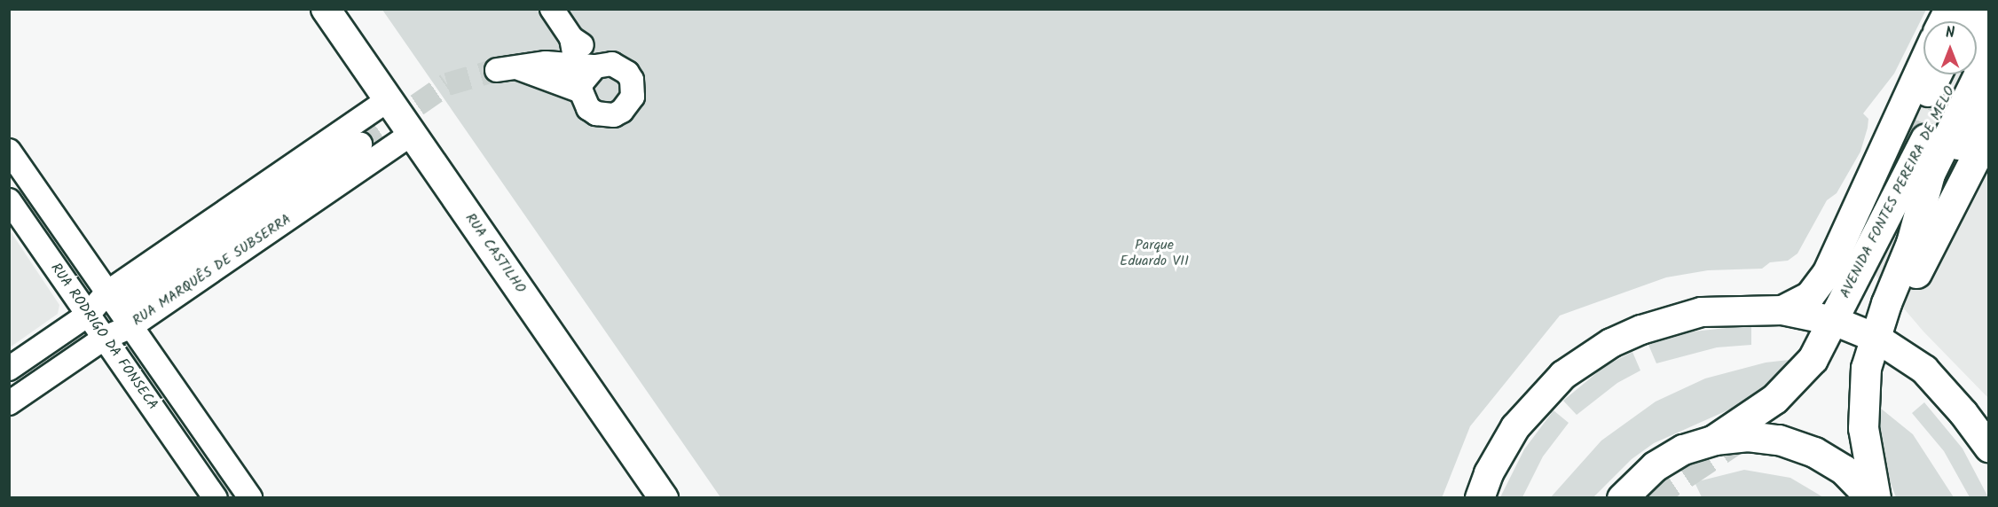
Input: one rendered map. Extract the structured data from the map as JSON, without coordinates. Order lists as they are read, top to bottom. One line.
{"streets":{"main road":["AVENIDA FONTES PEREIRA DE MELO"],"street":["RUA CASTILHO","RUA MARQUÊS DE SUBSERRA","RUA RODRIGO DA FONSECA"]},"crossings":[["RUA CASTILHO","RUA MARQUÊS DE SUBSERRA"],["RUA MARQUÊS DE SUBSERRA","RUA RODRIGO DA FONSECA"]],"parks":["Parque Eduardo VII"],"north":"top"}
